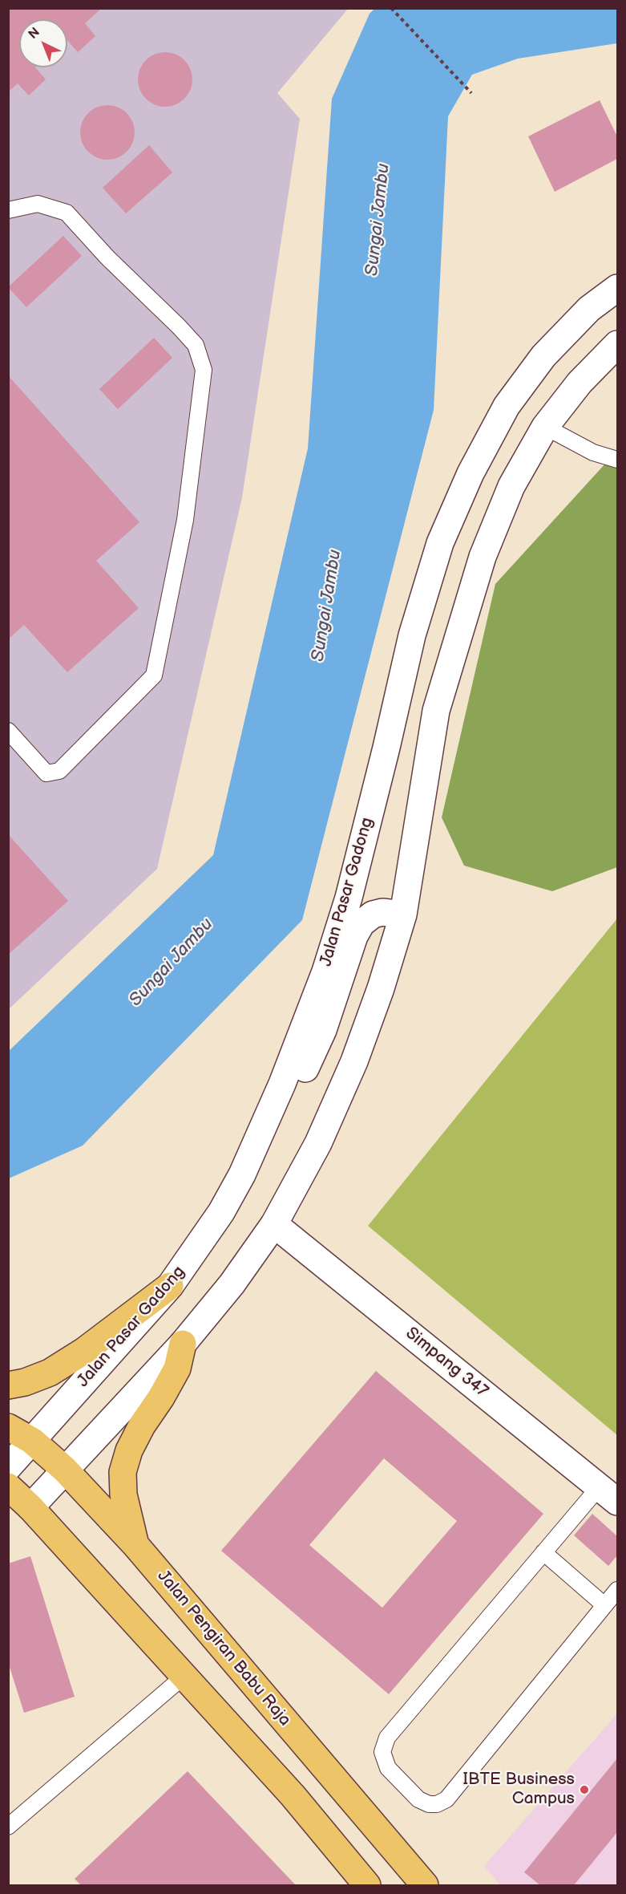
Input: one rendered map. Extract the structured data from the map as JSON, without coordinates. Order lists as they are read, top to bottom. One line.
{"streets":{"main road":["Jalan Pengiran Babu Raja"],"street":["Jalan Pasar Gadong","Simpang 347"]},"crossings":[["Jalan Pasar Gadong","Jalan Pengiran Babu Raja"]],"water":["Sungai Jambu"],"places":["IBTE Business Campus"],"north":"top left"}
